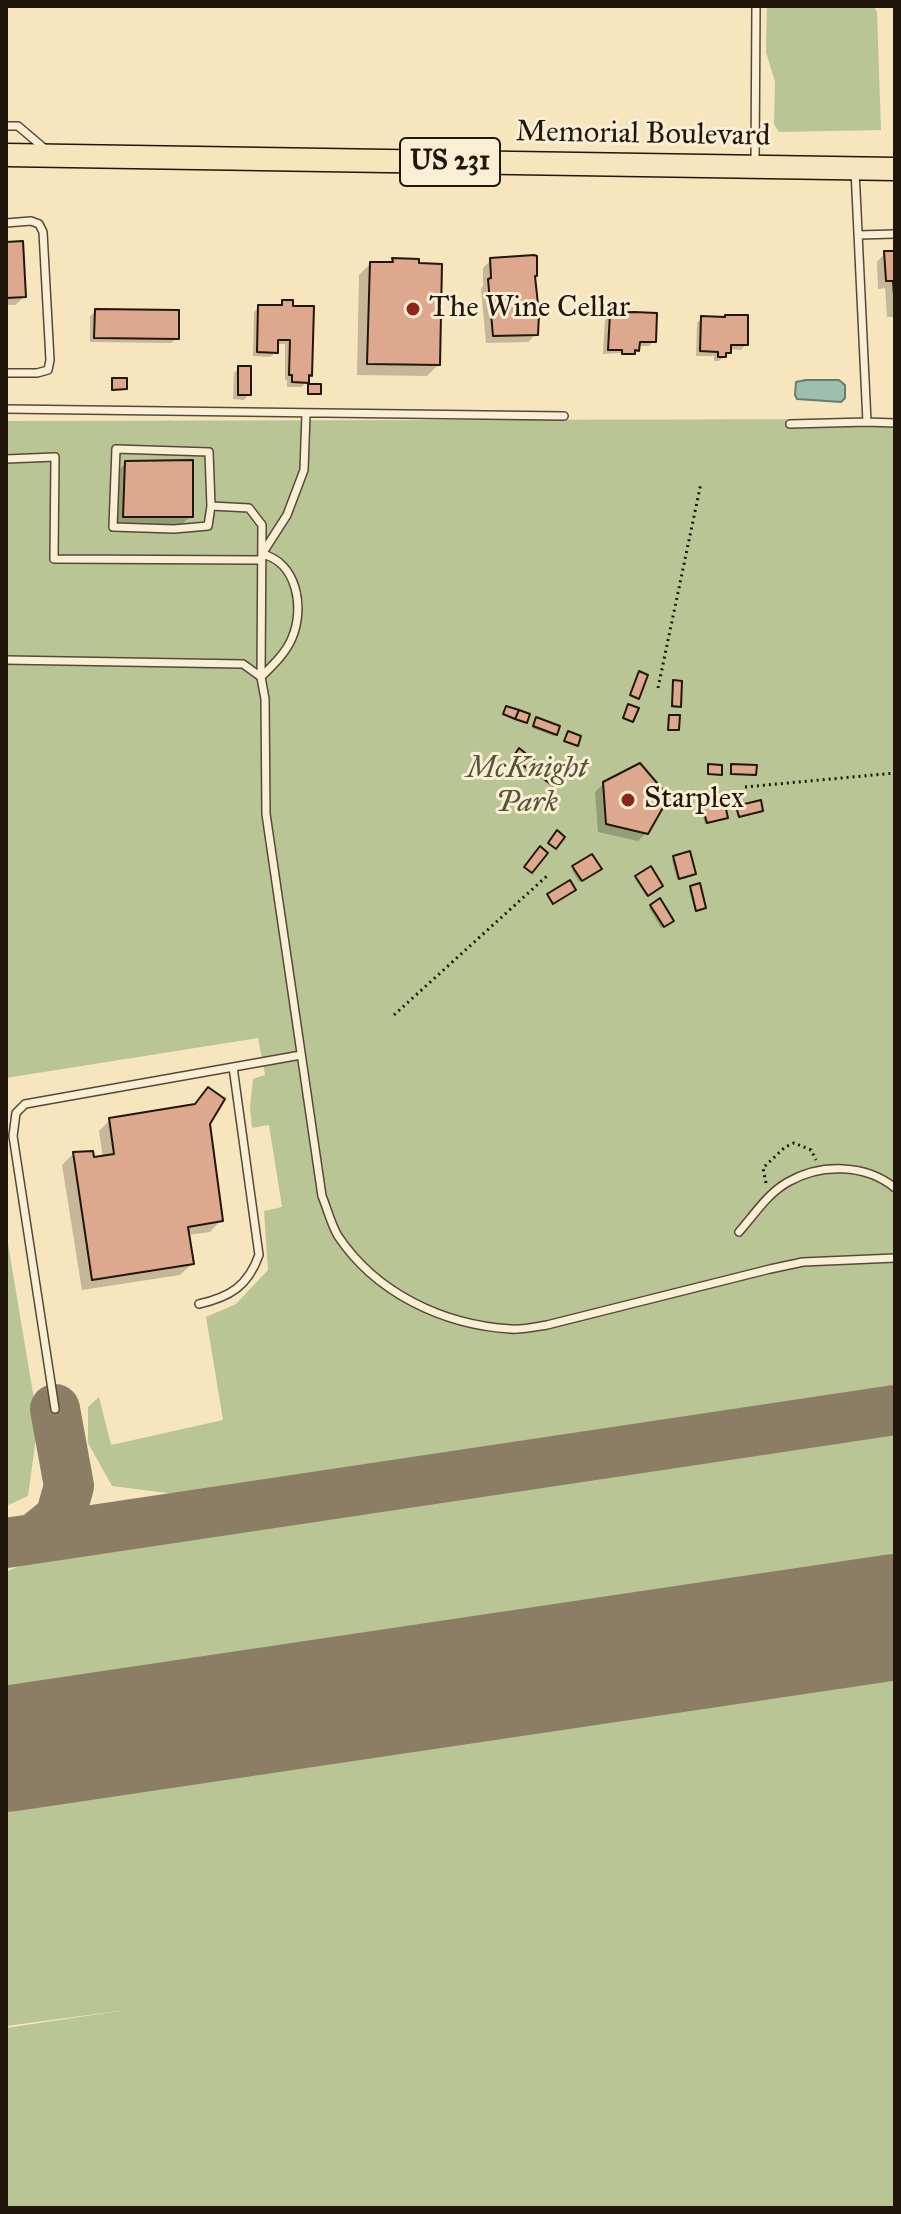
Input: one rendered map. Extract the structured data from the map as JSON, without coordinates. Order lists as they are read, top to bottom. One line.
{"streets":{"main road":["Memorial Boulevard","US 231"]},"parks":["McKnight Park"],"places":["The Wine Cellar","Starplex"]}
